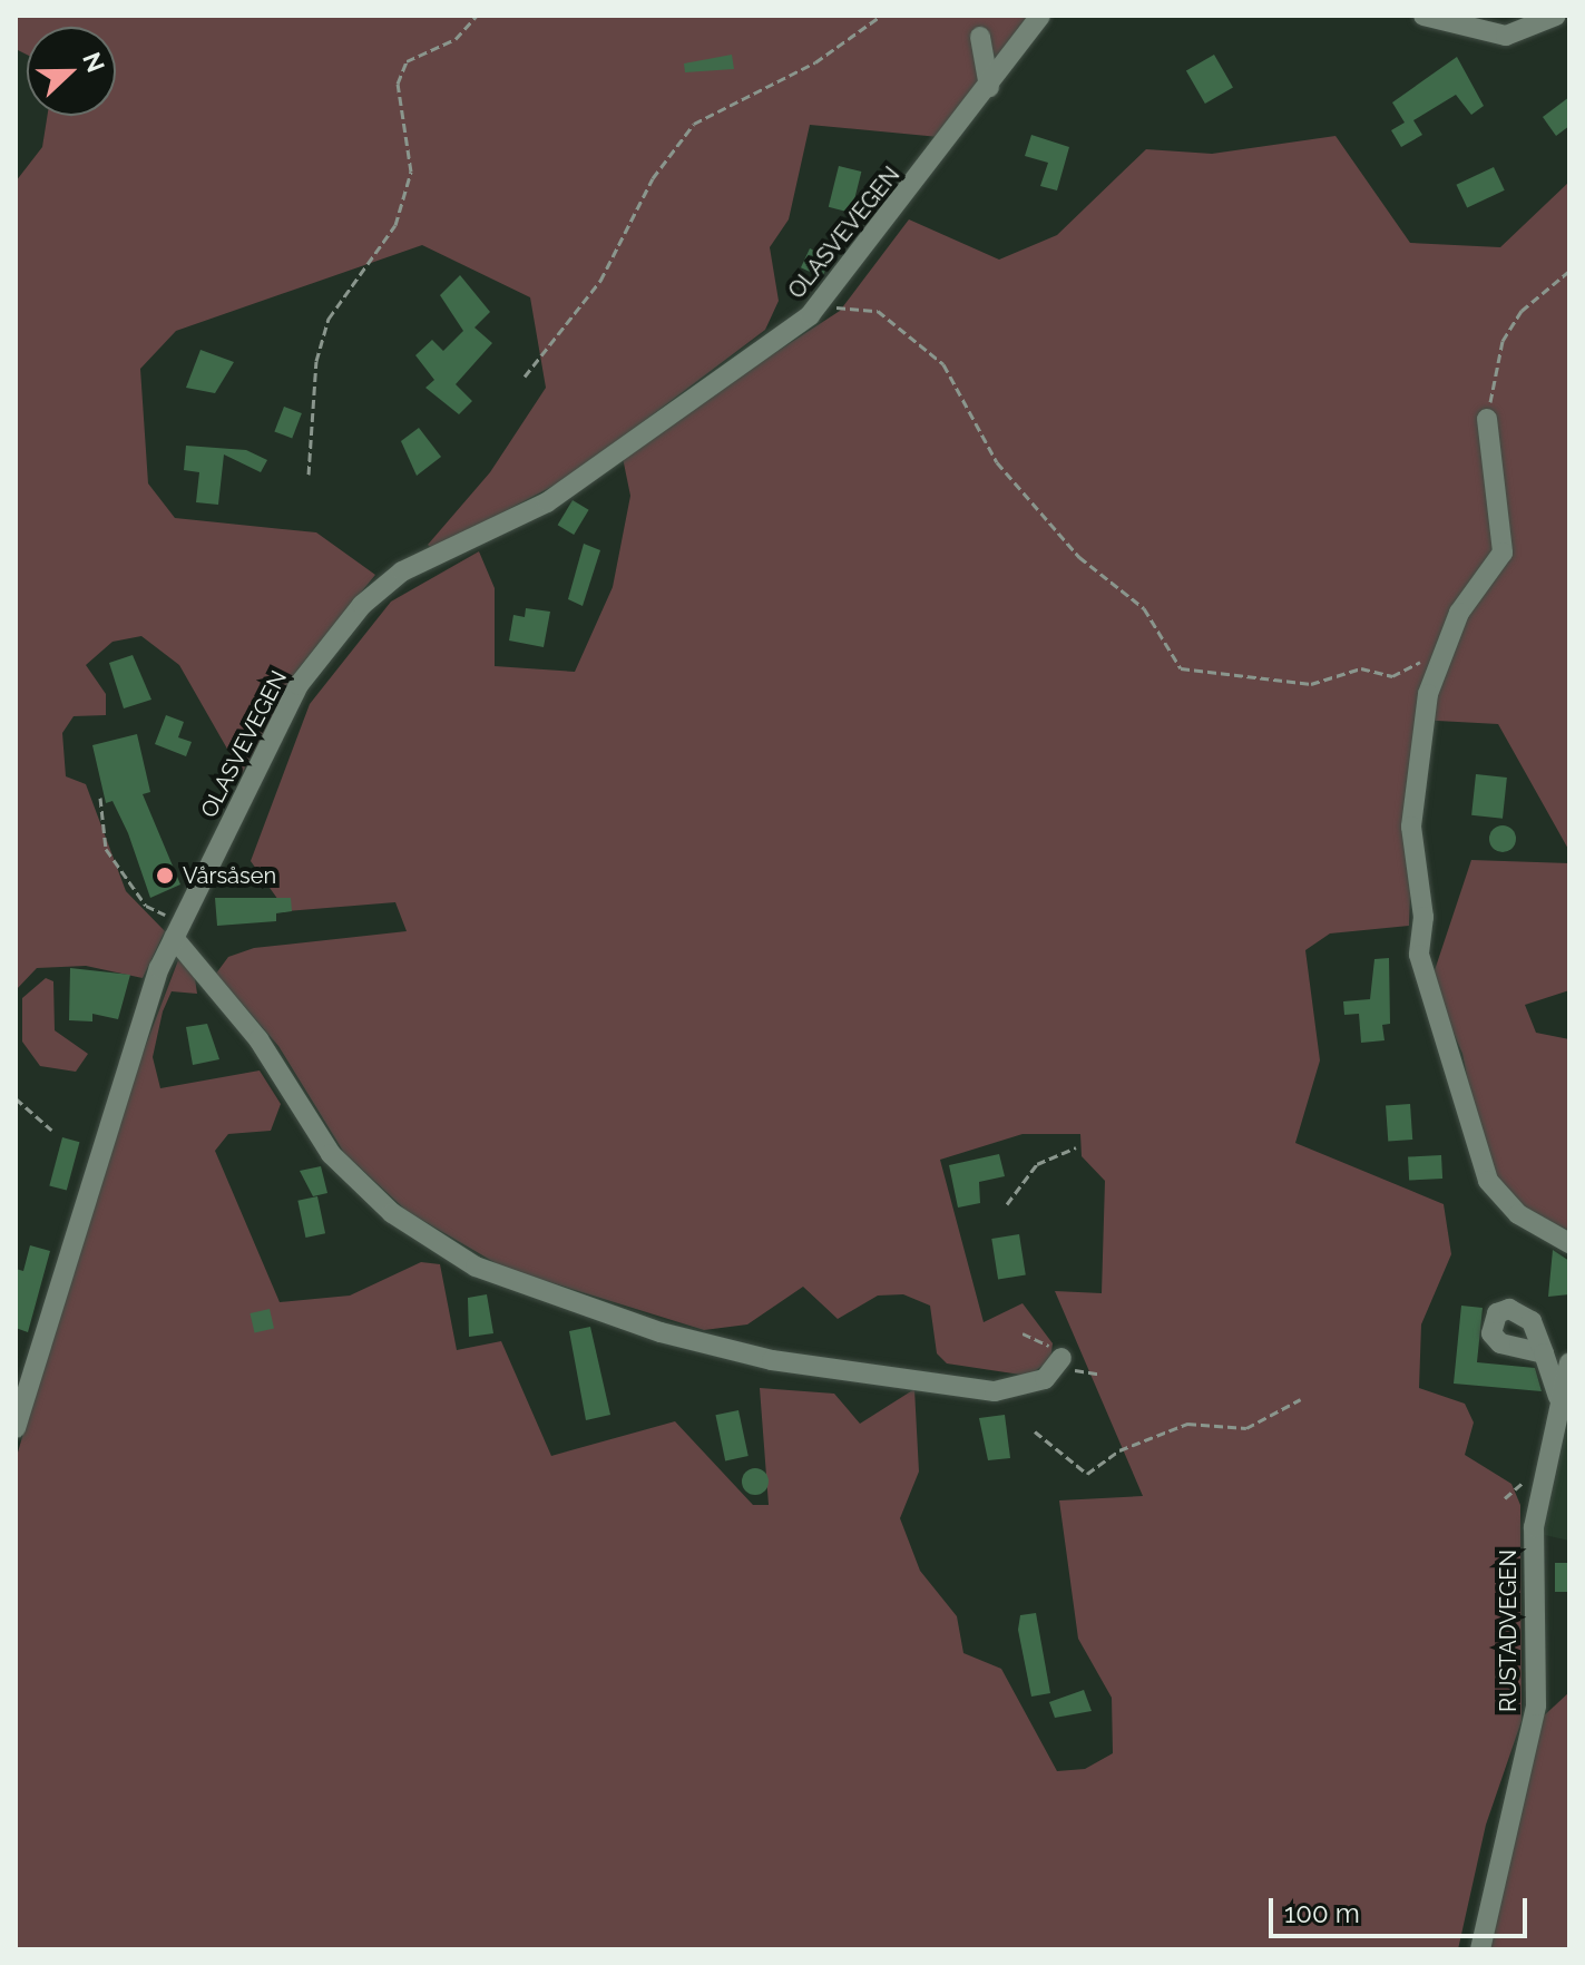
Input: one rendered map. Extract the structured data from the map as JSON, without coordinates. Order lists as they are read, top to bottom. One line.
{"streets":{"street":["OLASVEVEGEN","RUSTADVEGEN"]},"places":["Vårsåsen"],"scale_bar":"100 m","north":"right"}
